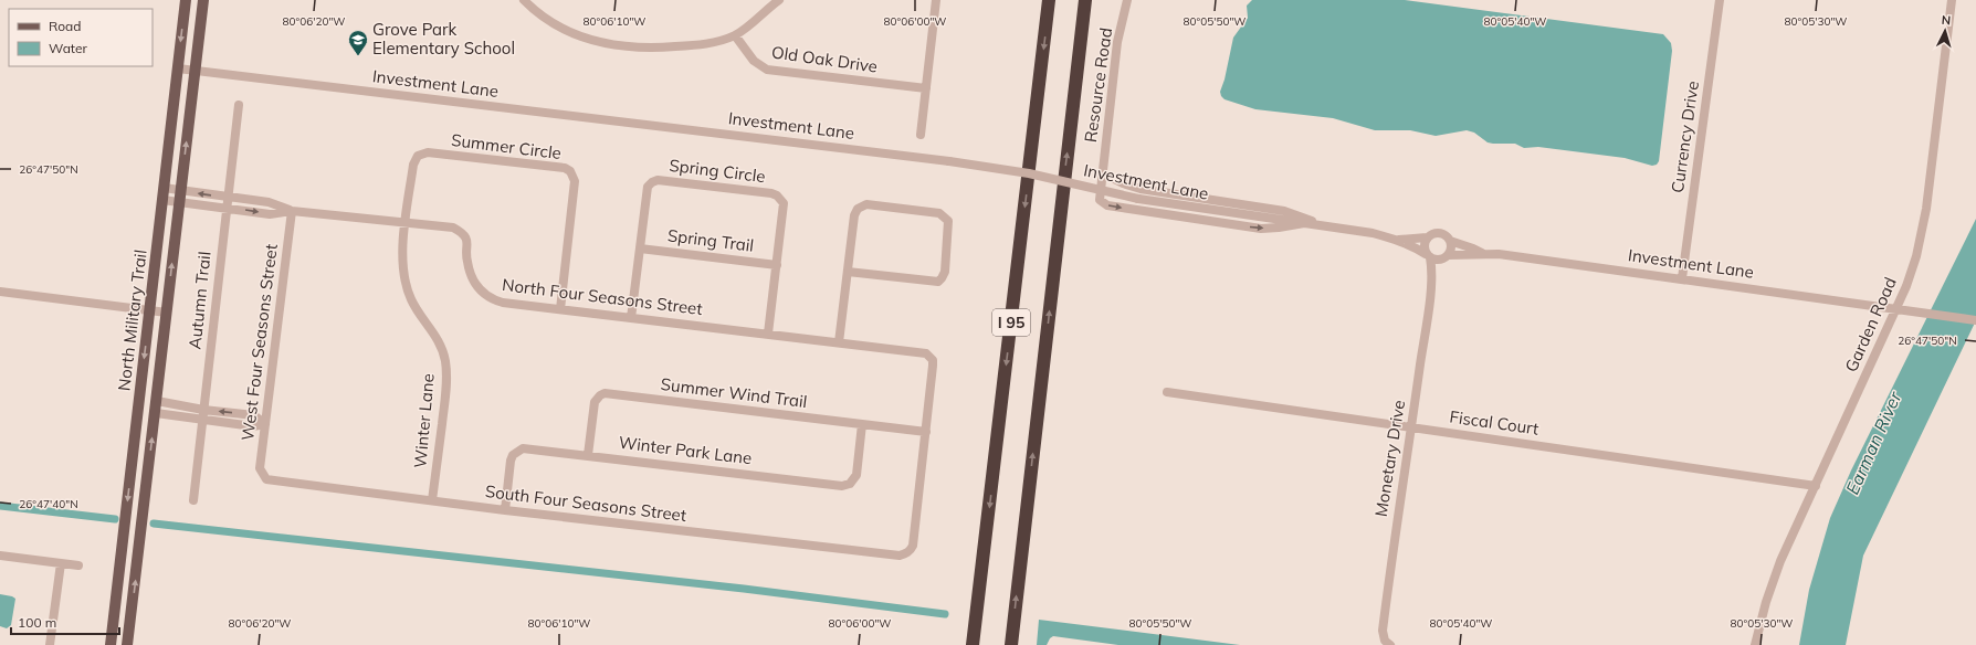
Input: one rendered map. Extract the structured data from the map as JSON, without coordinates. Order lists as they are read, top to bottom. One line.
{"streets":{"highway":["I 95"],"main road":["North Military Trail"],"street":["Old Oak Drive","Investment Lane","Resource Road","Currency Drive","Summer Circle","Spring Circle","Spring Trail","North Four Seasons Street","Autumn Trail","Garden Road","West Four Seasons Street","Summer Wind Trail","Winter Lane","Fiscal Court","Winter Park Lane","Monetary Drive","South Four Seasons Street"]},"crossings":[["Investment Lane","Resource Road"],["Investment Lane","Currency Drive"],["Investment Lane","North Military Trail"],["Investment Lane","Garden Road"],["Investment Lane","Monetary Drive"],["Summer Circle","North Four Seasons Street"],["Summer Circle","Winter Lane"],["Spring Circle","Spring Trail"],["Spring Circle","North Four Seasons Street"],["North Four Seasons Street","Autumn Trail"],["North Four Seasons Street","North Military Trail"],["North Four Seasons Street","West Four Seasons Street"],["North Four Seasons Street","Summer Wind Trail"],["North Four Seasons Street","Winter Lane"],["North Four Seasons Street","South Four Seasons Street"],["Garden Road","Fiscal Court"],["West Four Seasons Street","South Four Seasons Street"],["Summer Wind Trail","Winter Park Lane"],["Summer Wind Trail","South Four Seasons Street"],["Winter Lane","South Four Seasons Street"],["Fiscal Court","Monetary Drive"],["Winter Park Lane","South Four Seasons Street"]],"water":["Earman River"],"places":{"school or university":["Grove Park Elementary School"]},"legend":["Road","Water"],"scale_bar":"100 m","north":"top","coordinates":["80°05'50\"W","80°05'40\"W","80°06'20\"W","80°06'10\"W","80°06'00\"W","80°05'30\"W","26°47'50\"N","26°47'40\"N"]}
